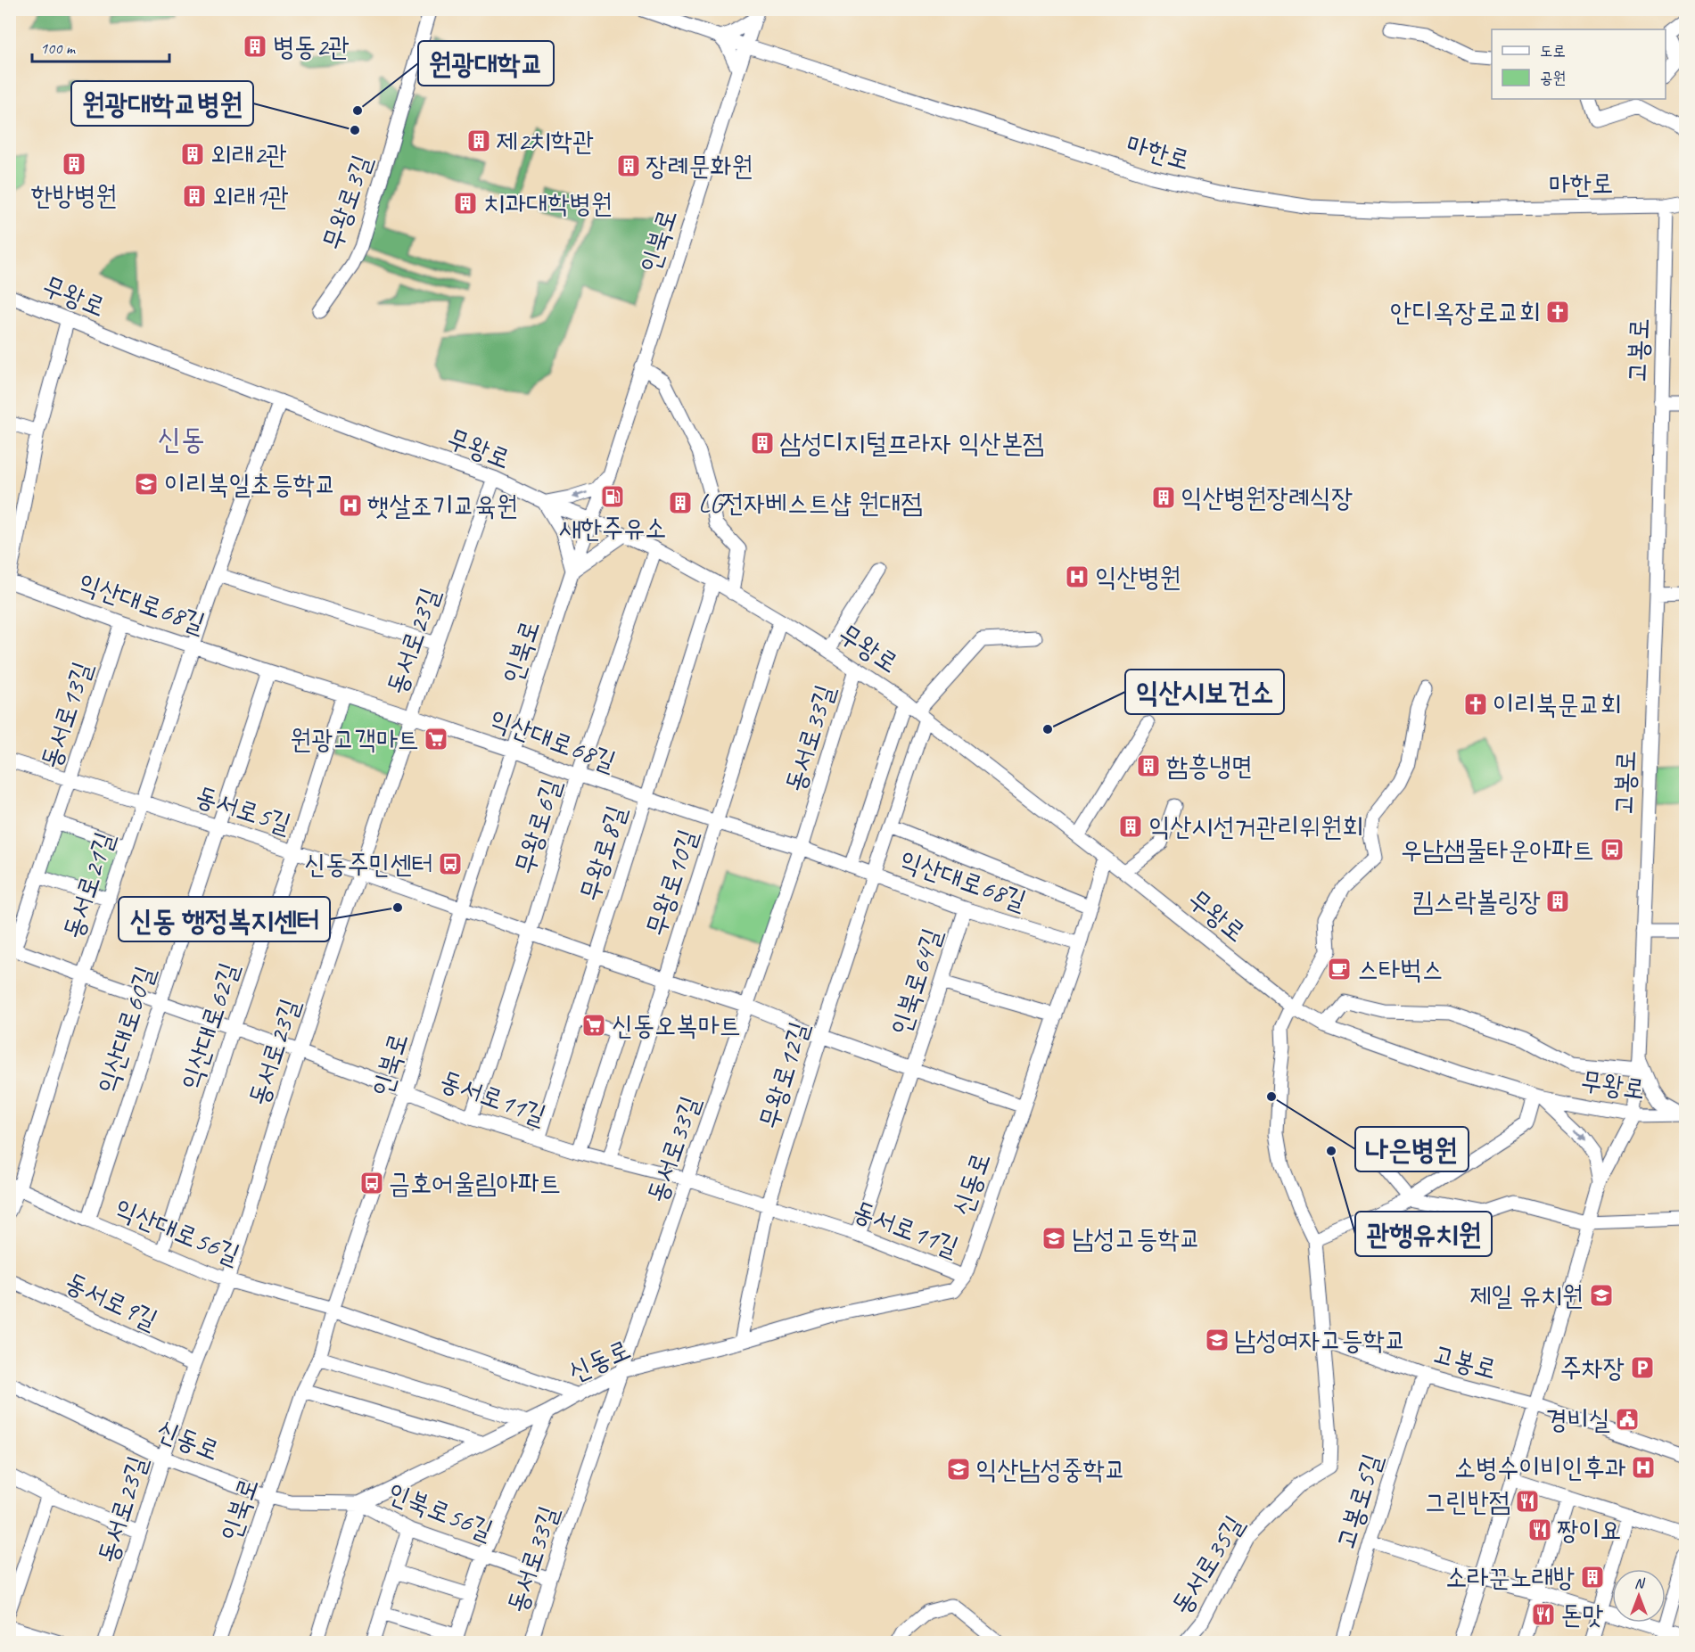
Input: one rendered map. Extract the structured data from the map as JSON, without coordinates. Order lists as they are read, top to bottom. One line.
{"streets":{"street":["마한로","무왕로3길","인북로","무왕로","고봉로","익산대로68길","동서로23길","동서로13길","동서로33길","동서로5길","무왕로6길","무왕로8길","무왕로10길","동서로21길","인북로64길","익산대로62길","익산대로60길","무왕로12길","동서로11길","신동로","익산대로56길","동서로9길","고봉로5길","인북로56길","동서로35길"]},"crossings":[["마한로","인북로"],["마한로","고봉로"],["인북로","무왕로"],["인북로","익산대로68길"],["인북로","동서로5길"],["인북로","인북로64길"],["인북로","동서로11길"],["인북로","신동로"],["인북로","익산대로56길"],["무왕로","고봉로"],["무왕로","익산대로68길"],["무왕로","동서로23길"],["무왕로","동서로33길"],["무왕로","무왕로6길"],["무왕로","무왕로8길"],["무왕로","무왕로10길"],["무왕로","동서로21길"],["무왕로","무왕로12길"],["무왕로","신동로"],["무왕로","동서로35길"],["고봉로","고봉로5길"],["고봉로","동서로35길"],["익산대로68길","동서로23길"],["익산대로68길","동서로13길"],["익산대로68길","동서로33길"],["익산대로68길","무왕로6길"],["익산대로68길","무왕로8길"],["익산대로68길","무왕로10길"],["익산대로68길","동서로21길"],["익산대로68길","인북로64길"],["익산대로68길","익산대로62길"],["익산대로68길","익산대로60길"],["익산대로68길","무왕로12길"],["익산대로68길","신동로"],["동서로23길","동서로5길"],["동서로23길","동서로11길"],["동서로23길","신동로"],["동서로23길","익산대로56길"],["동서로23길","동서로9길"],["동서로13길","동서로5길"],["동서로13길","동서로11길"],["동서로33길","인북로64길"],["동서로33길","동서로11길"],["동서로33길","신동로"],["동서로33길","인북로56길"],["동서로5길","동서로21길"],["동서로5길","인북로64길"],["동서로5길","익산대로62길"],["동서로5길","익산대로60길"],["무왕로6길","인북로64길"],["무왕로6길","동서로11길"],["무왕로8길","인북로64길"],["무왕로8길","동서로11길"],["무왕로10길","인북로64길"],["무왕로10길","동서로11길"],["동서로21길","동서로11길"],["동서로21길","익산대로56길"],["인북로64길","무왕로12길"],["인북로64길","동서로11길"],["인북로64길","신동로"],["익산대로62길","동서로11길"],["익산대로62길","익산대로56길"],["익산대로60길","동서로11길"],["익산대로60길","익산대로56길"],["무왕로12길","동서로11길"],["무왕로12길","신동로"],["동서로11길","신동로"],["신동로","인북로56길"]],"districts":["신동"],"places":{"building":["병동2관","제2치학관","외래2관","한방병원","장례문화원","외래1관","치과대학병원","삼성디지털프라자 익산본점","익산병원장례식장","LG전자베스트샵 원대점","함흥냉면","익산시선거관리위원회","킴스락볼링장","소라꾼노래방"],"other":["원광대학교","원광대학교병원","익산시보건소","신동 행정복지센터","나은병원","관행유치원"],"church":["안디옥장로교회","이리북문교회"],"school or university":["이리북일초등학교","남성고등학교","제일 유치원","남성여자고등학교","익산남성중학교"],"fuel station":["새한주유소"],"hospital":["햇살조기교육원","익산병원","소병수이비인후과"],"supermarket":["원광고객마트","신동오복마트"],"bus stop":["우남샘물타운아파트","신동주민센터","금호어울림아파트"],"cafe":["스타벅스"],"parking":["주차장"],"public building":["경비실"],"restaurant":["그린반점","짱이요","돈맛"]},"legend":["도로","공원"],"scale_bar":"100 m","north":"top"}
